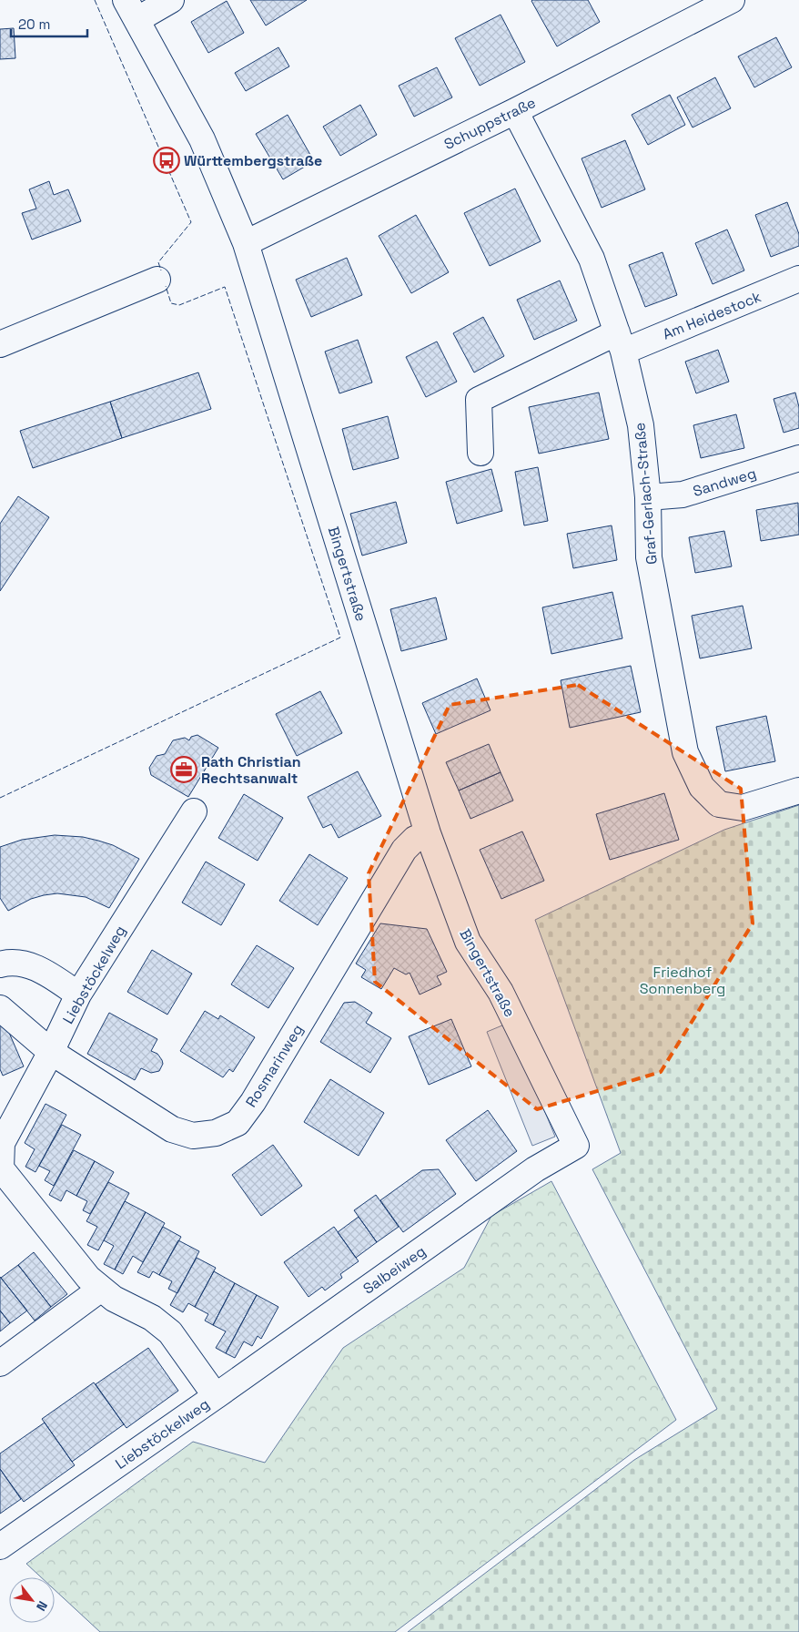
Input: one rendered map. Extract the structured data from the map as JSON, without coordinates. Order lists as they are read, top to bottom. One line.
{"streets":{"street":["Schuppstraße","Am Heidestock","Sandweg","Graf-Gerlach-Straße","Bingertstraße","Liebstöckelweg","Rosmarinweg","Salbeiweg"]},"crossings":[["Schuppstraße","Graf-Gerlach-Straße"],["Schuppstraße","Bingertstraße"],["Am Heidestock","Graf-Gerlach-Straße"],["Sandweg","Graf-Gerlach-Straße"],["Bingertstraße","Rosmarinweg"],["Bingertstraße","Salbeiweg"],["Liebstöckelweg","Rosmarinweg"],["Liebstöckelweg","Salbeiweg"]],"parks":["Friedhof Sonnenberg"],"places":{"bus stop":["Württembergstraße"],"office":["Rath Christian Rechtsanwalt"]},"scale_bar":"20 m","north":"bottom right"}
